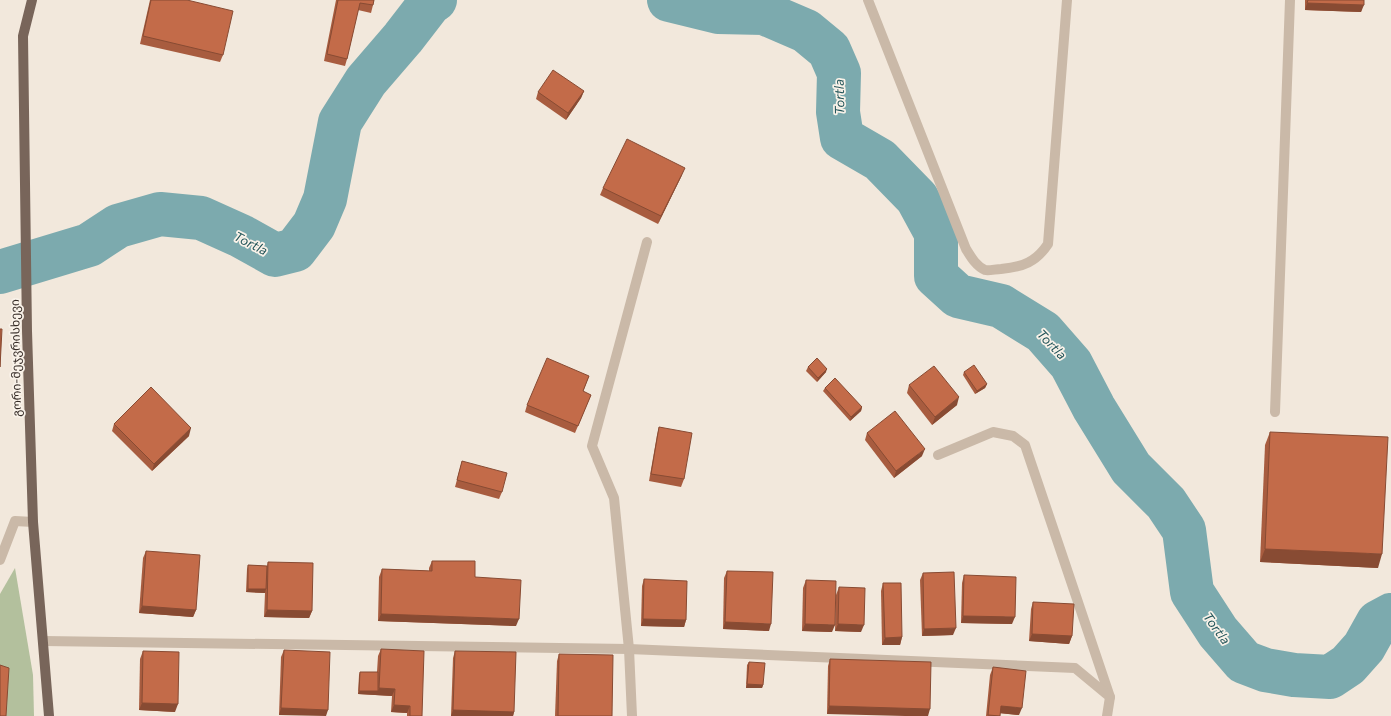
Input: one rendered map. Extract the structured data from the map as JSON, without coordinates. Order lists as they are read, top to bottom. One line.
{"streets":{"main road":["გორი-მეჯვრისხევი"]},"water":["Tortla"]}
